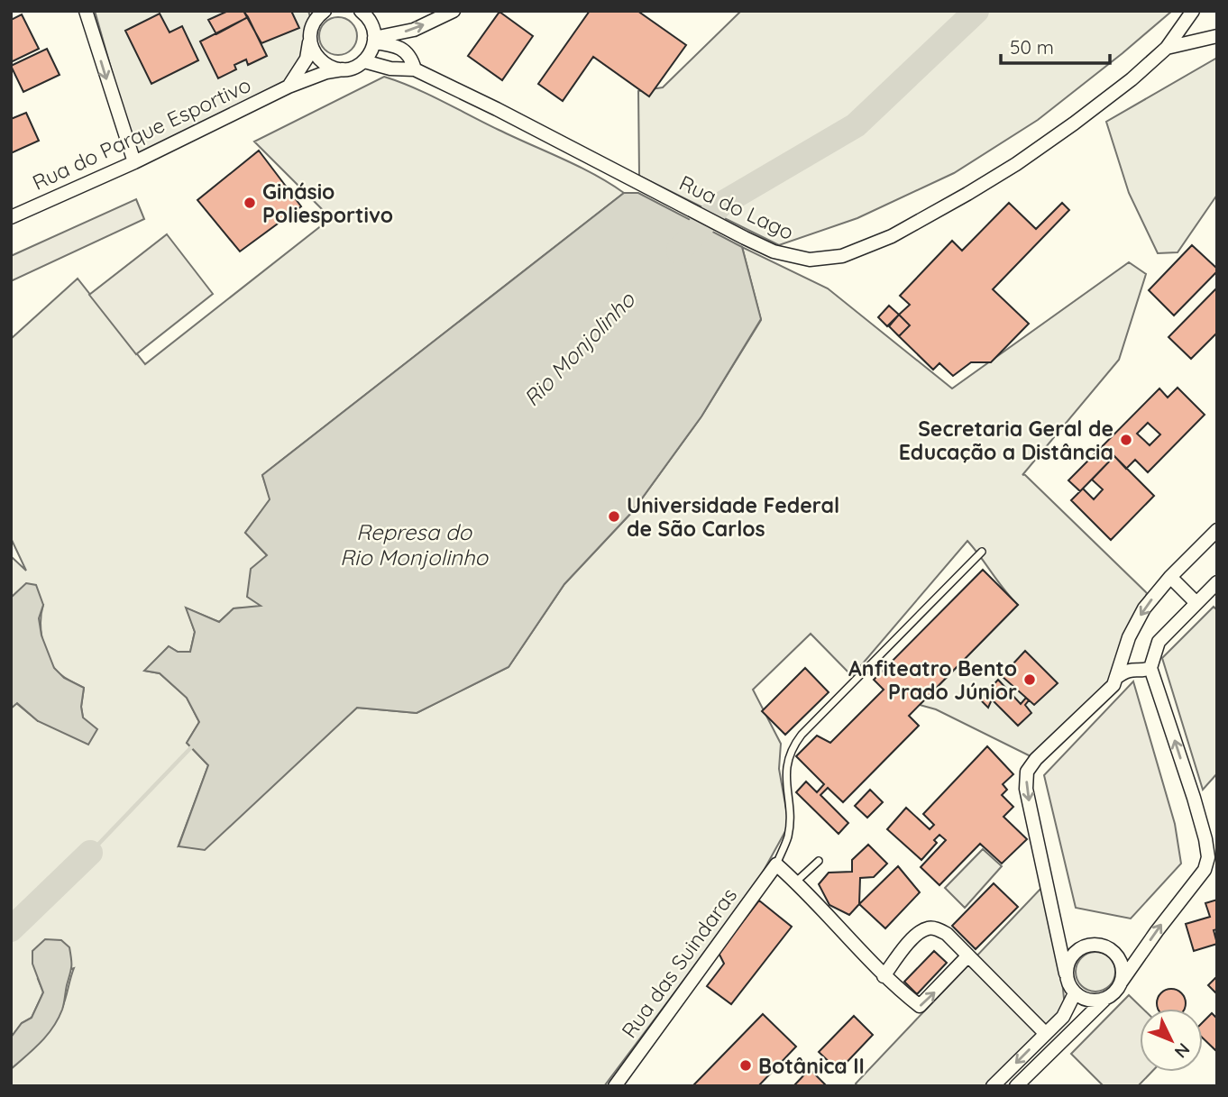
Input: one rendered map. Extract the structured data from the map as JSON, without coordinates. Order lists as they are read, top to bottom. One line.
{"streets":{"street":["Rua do Parque Esportivo","Rua do Lago","Rua das Suindaras"]},"crossings":[["Rua do Parque Esportivo","Rua do Lago"]],"water":["Rio Monjolinho","Represa do Rio Monjolinho"],"places":["Ginásio Poliesportivo","Secretaria Geral de Educação a Distância","Universidade Federal de São Carlos","Anfiteatro Bento Prado Júnior","Botânica II"],"scale_bar":"50 m","north":"bottom right"}
